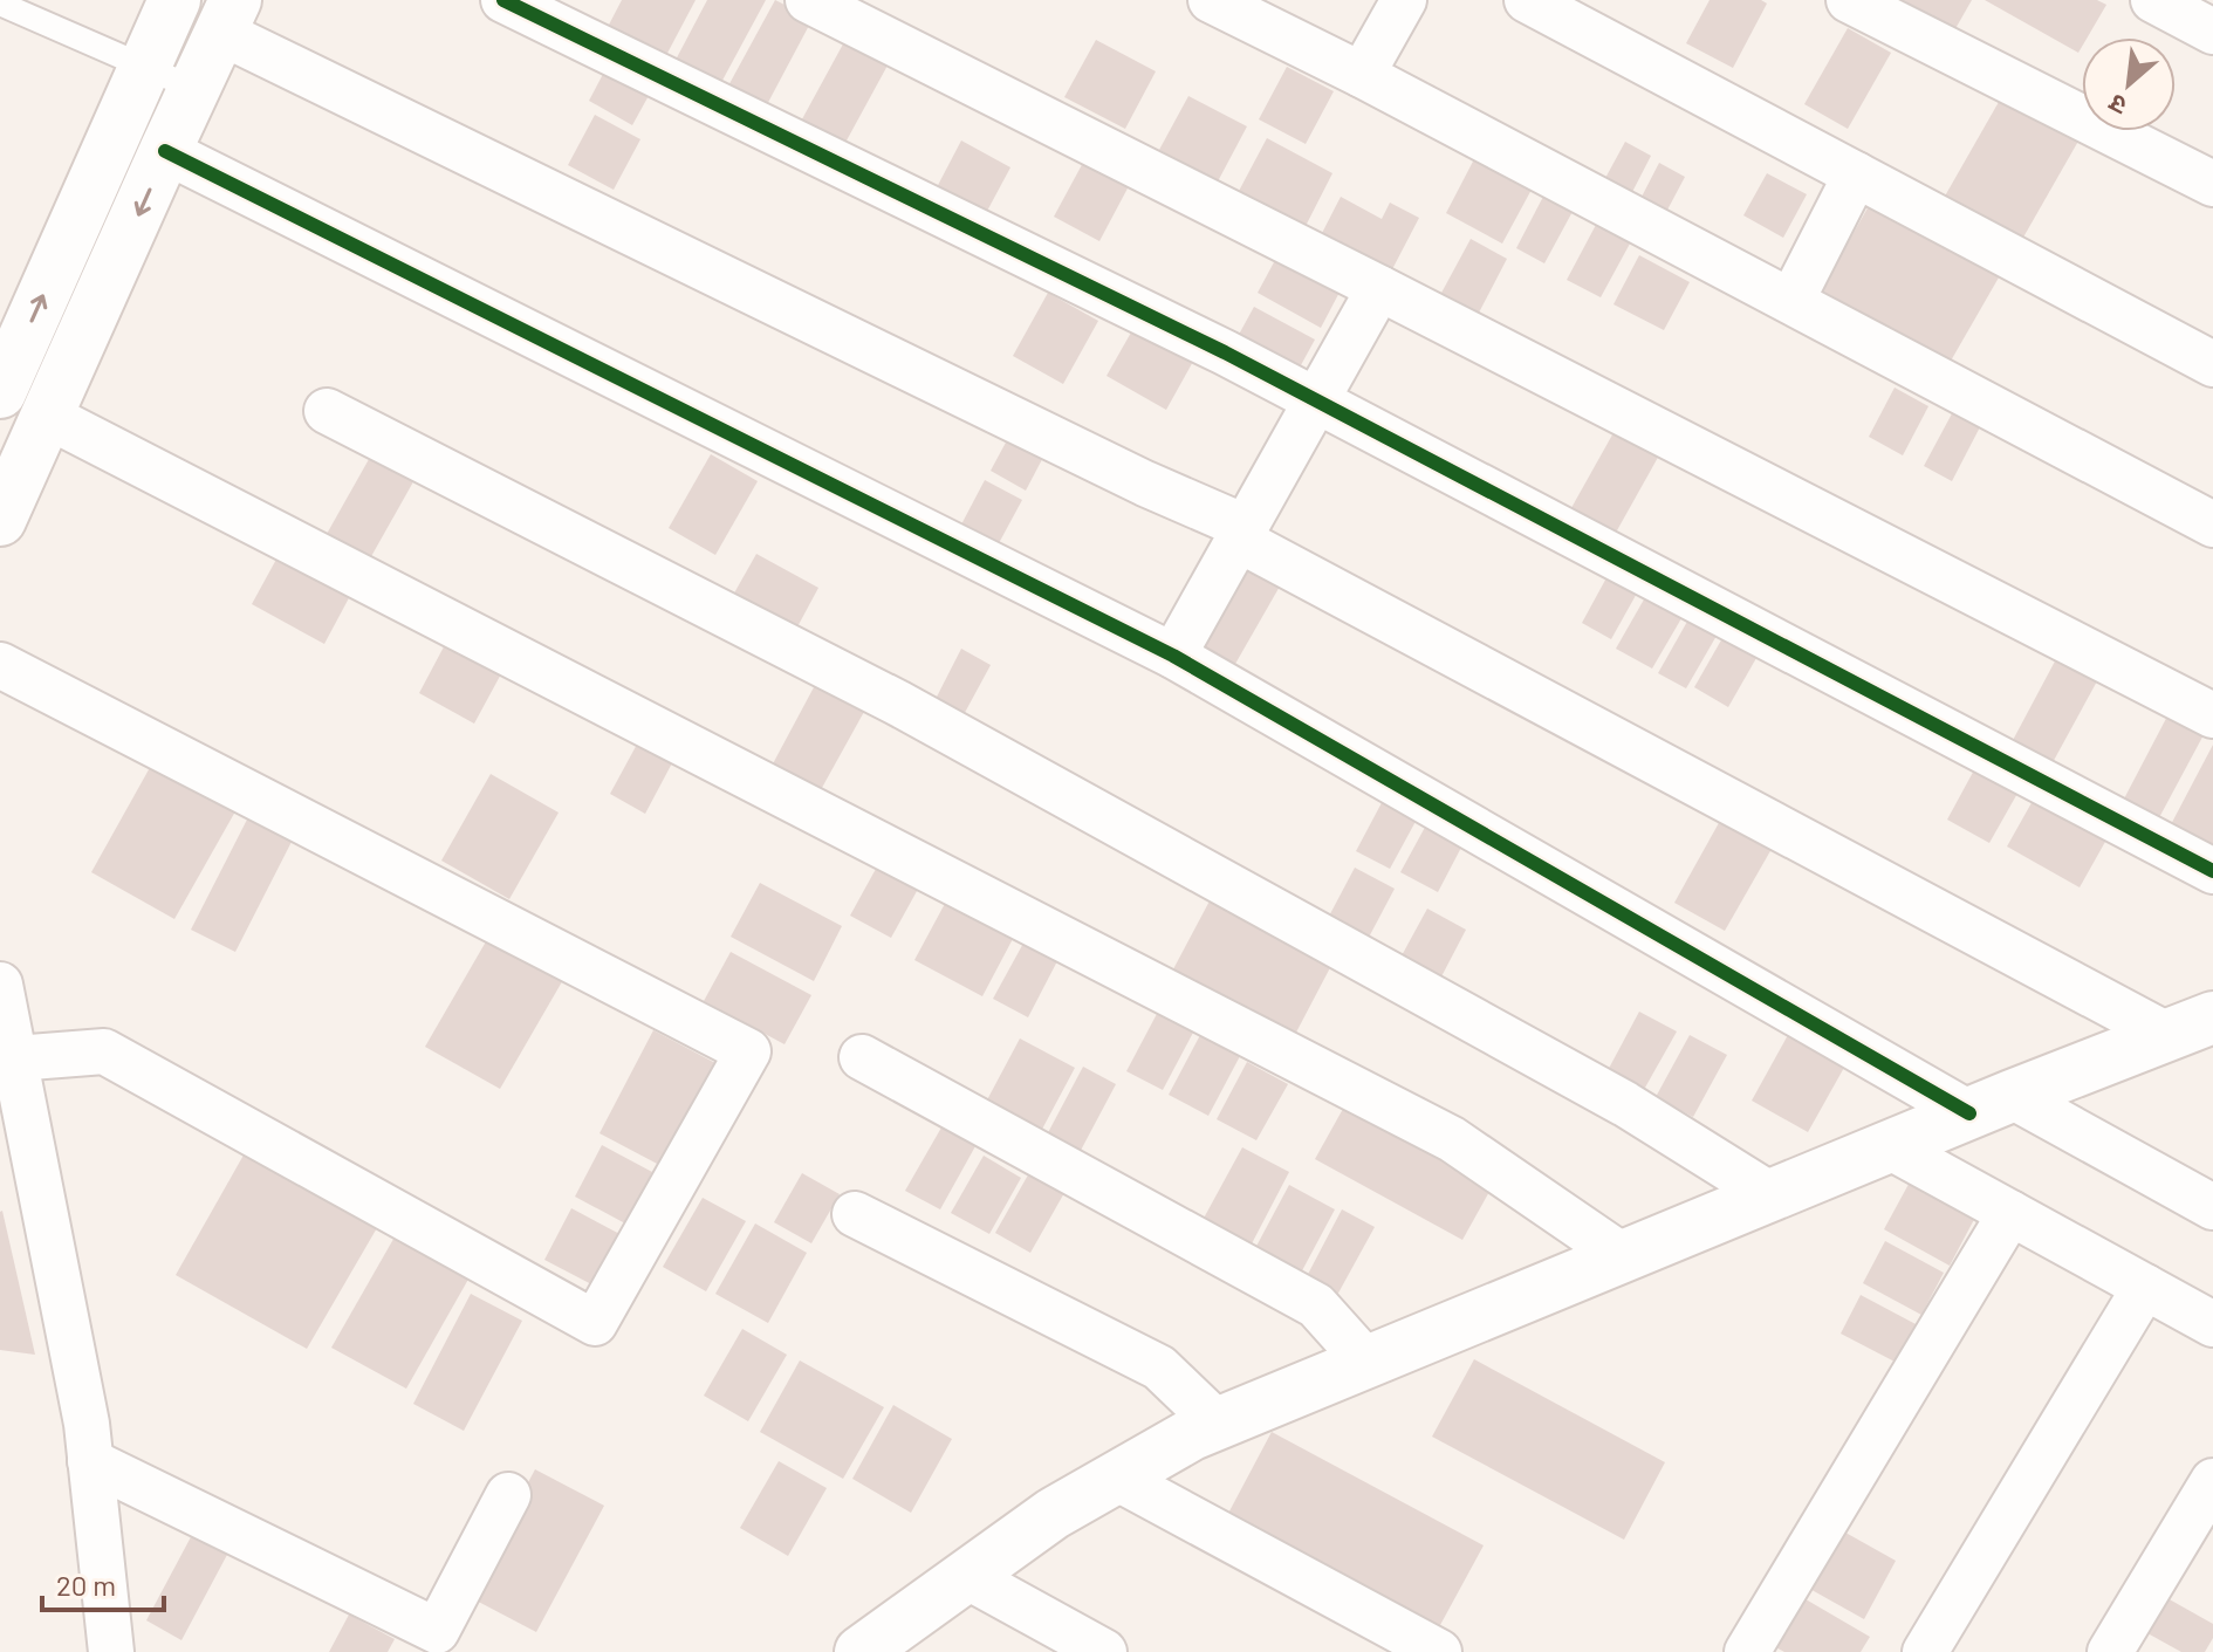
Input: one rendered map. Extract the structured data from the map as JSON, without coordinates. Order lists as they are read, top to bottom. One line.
{"scale_bar":"20 m","north":"bottom left"}
